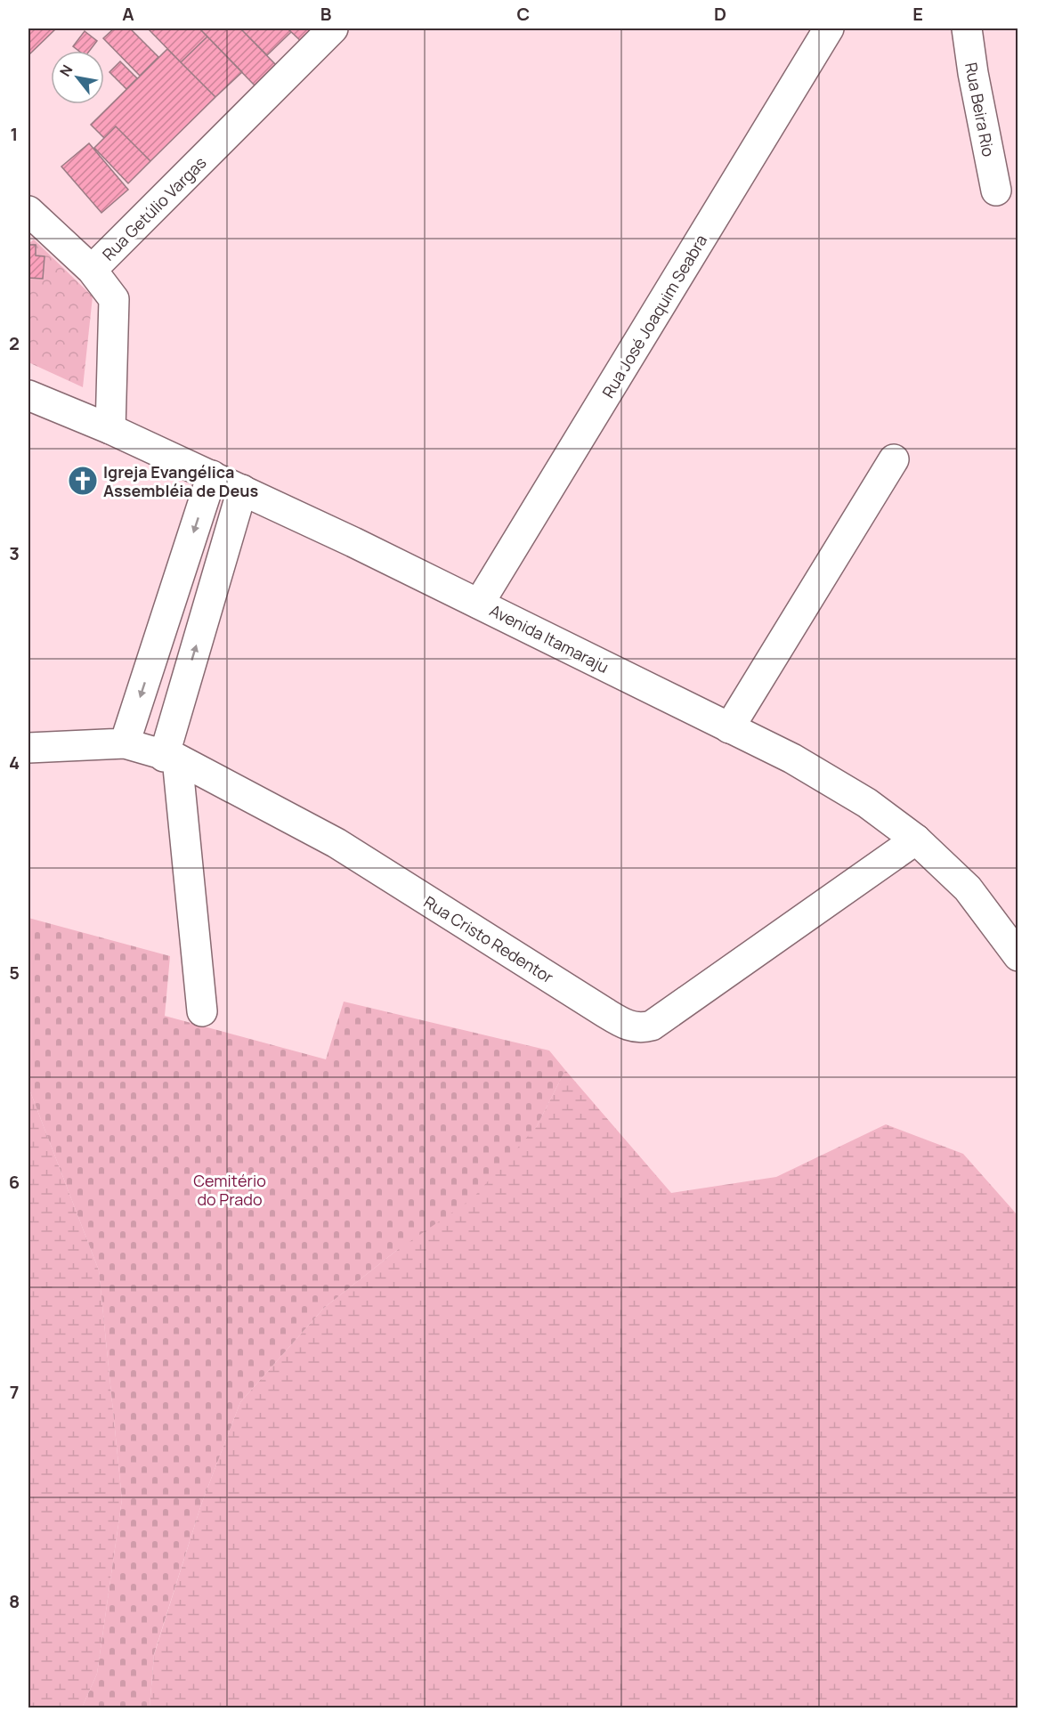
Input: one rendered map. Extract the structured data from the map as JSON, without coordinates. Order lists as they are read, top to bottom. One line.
{"streets":{"street":["Rua Beira Rio","Rua Getúlio Vargas","Rua José Joaquim Seabra","Avenida Itamaraju","Rua Cristo Redentor"]},"crossings":[["Rua Getúlio Vargas","Avenida Itamaraju"],["Rua José Joaquim Seabra","Avenida Itamaraju"],["Avenida Itamaraju","Rua Cristo Redentor"]],"parks":["Cemitério do Prado"],"places":{"church":["Igreja Evangélica Assembléia de Deus"]},"north":"top left","grid":{"columns":["A","B","C","D","E"],"rows":["1","2","3","4","5","6","7","8"]}}
